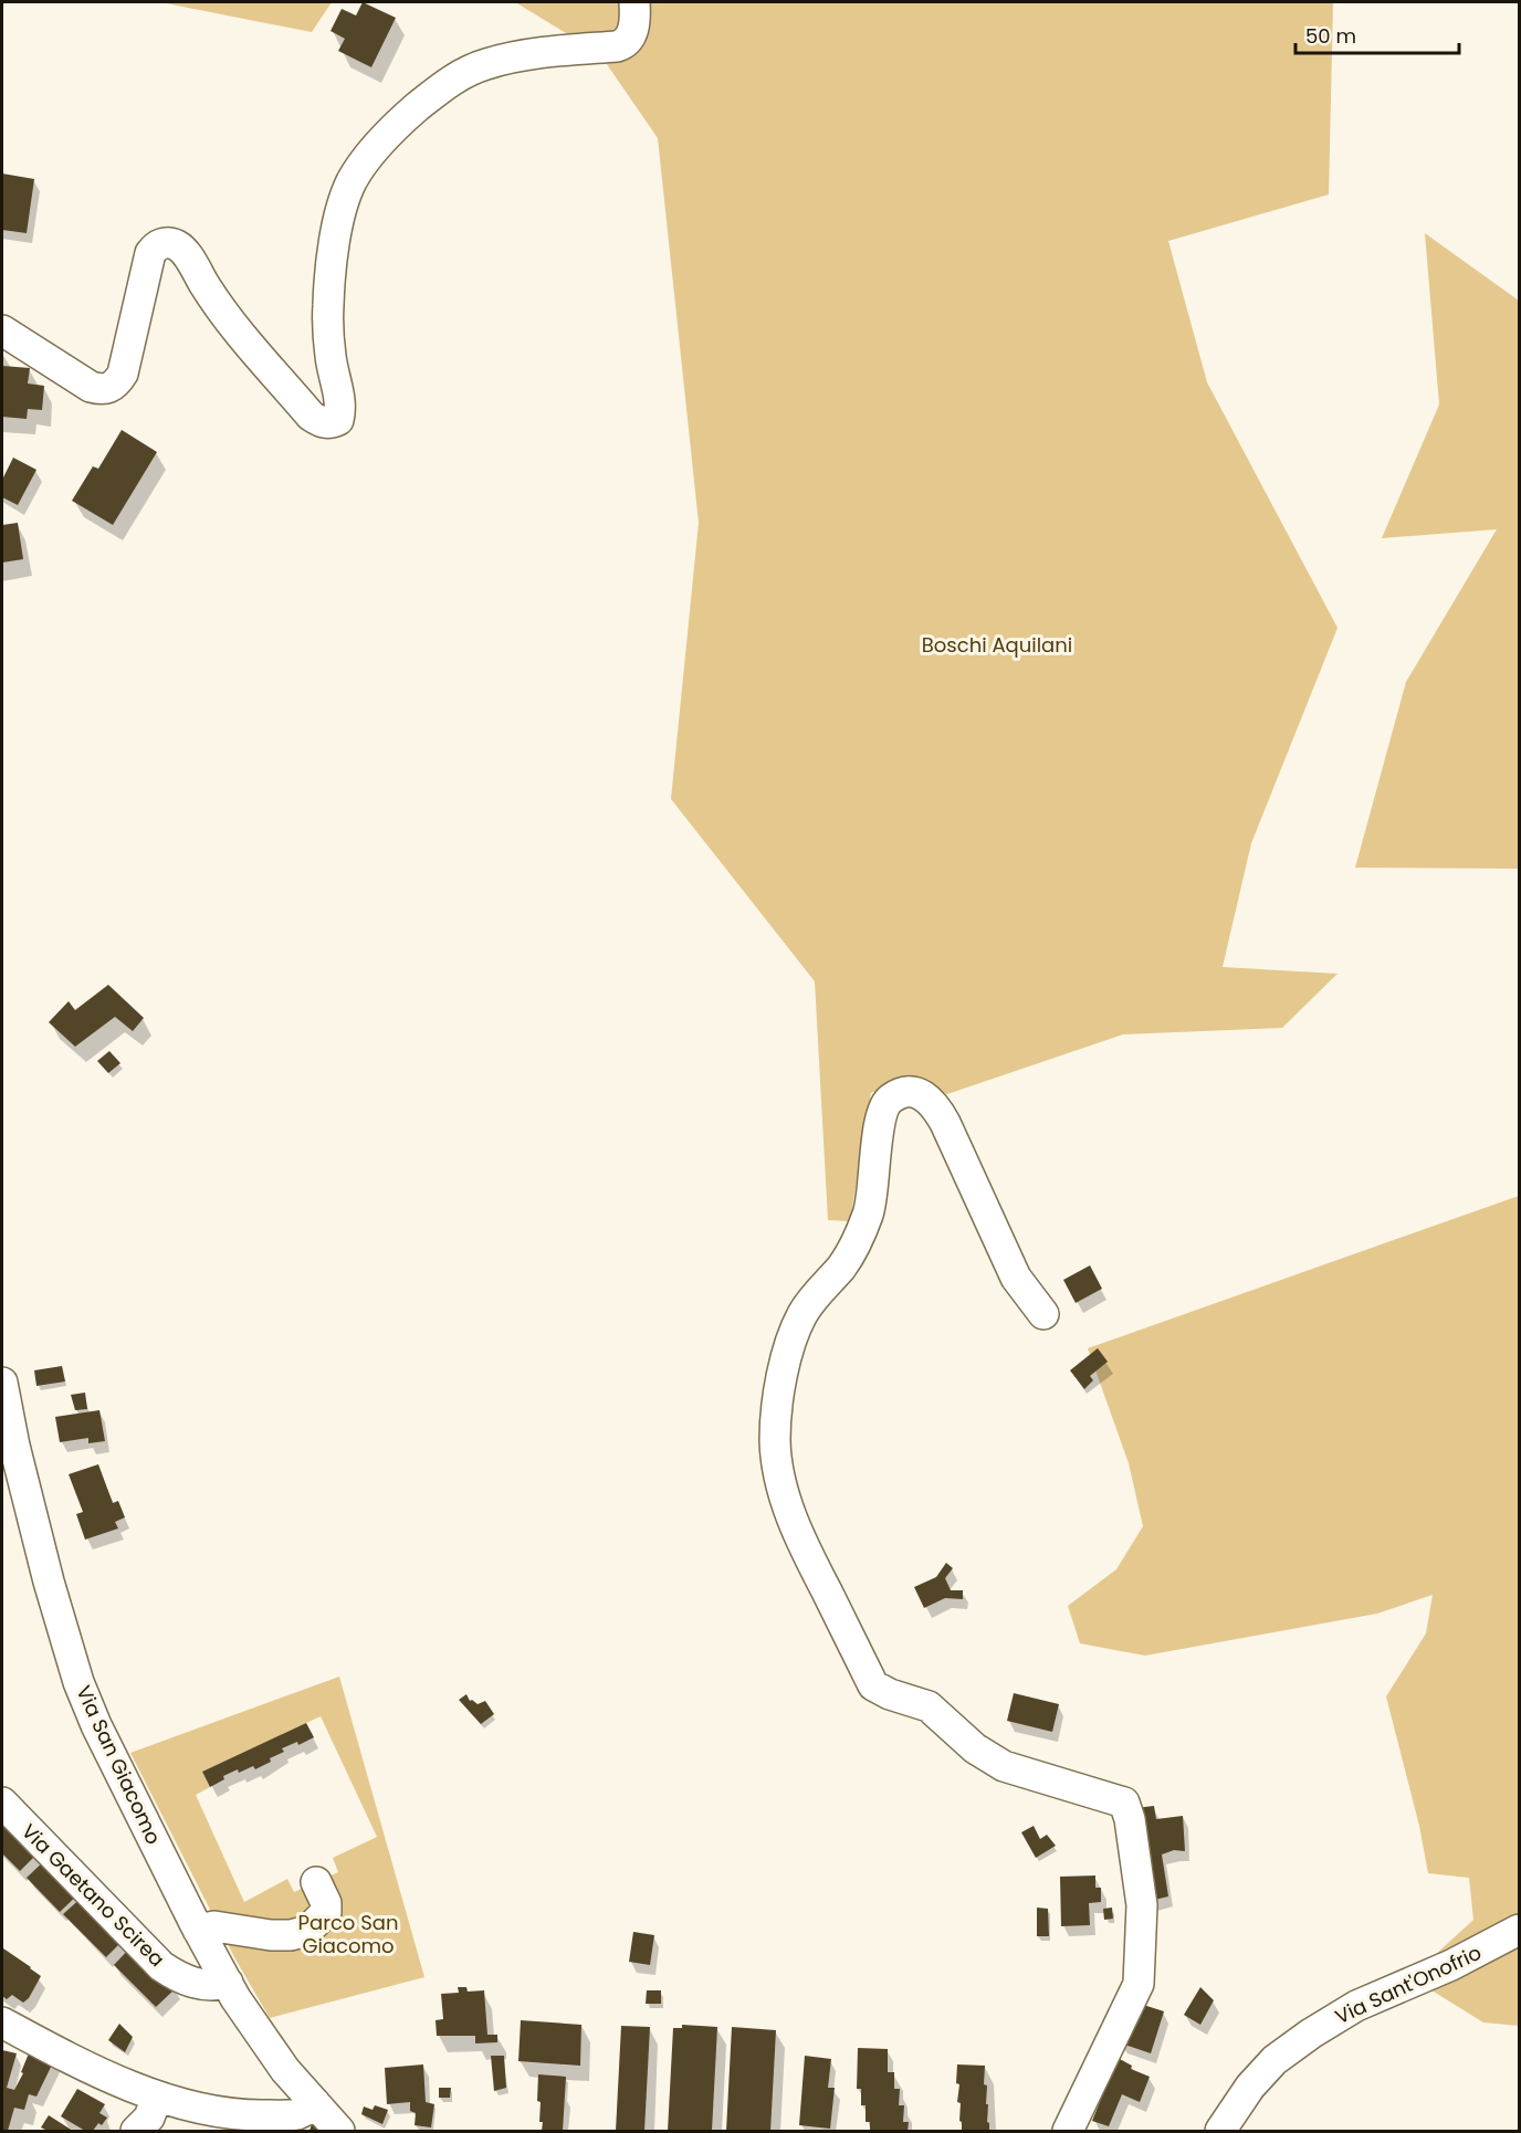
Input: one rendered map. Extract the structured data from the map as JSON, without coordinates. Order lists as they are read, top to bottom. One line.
{"streets":{"street":["Via San Giacomo","Via Gaetano Scirea","Via Sant'Onofrio"]},"crossings":[["Via San Giacomo","Via Gaetano Scirea"]],"parks":["Boschi Aquilani","Parco San Giacomo"],"scale_bar":"50 m"}
